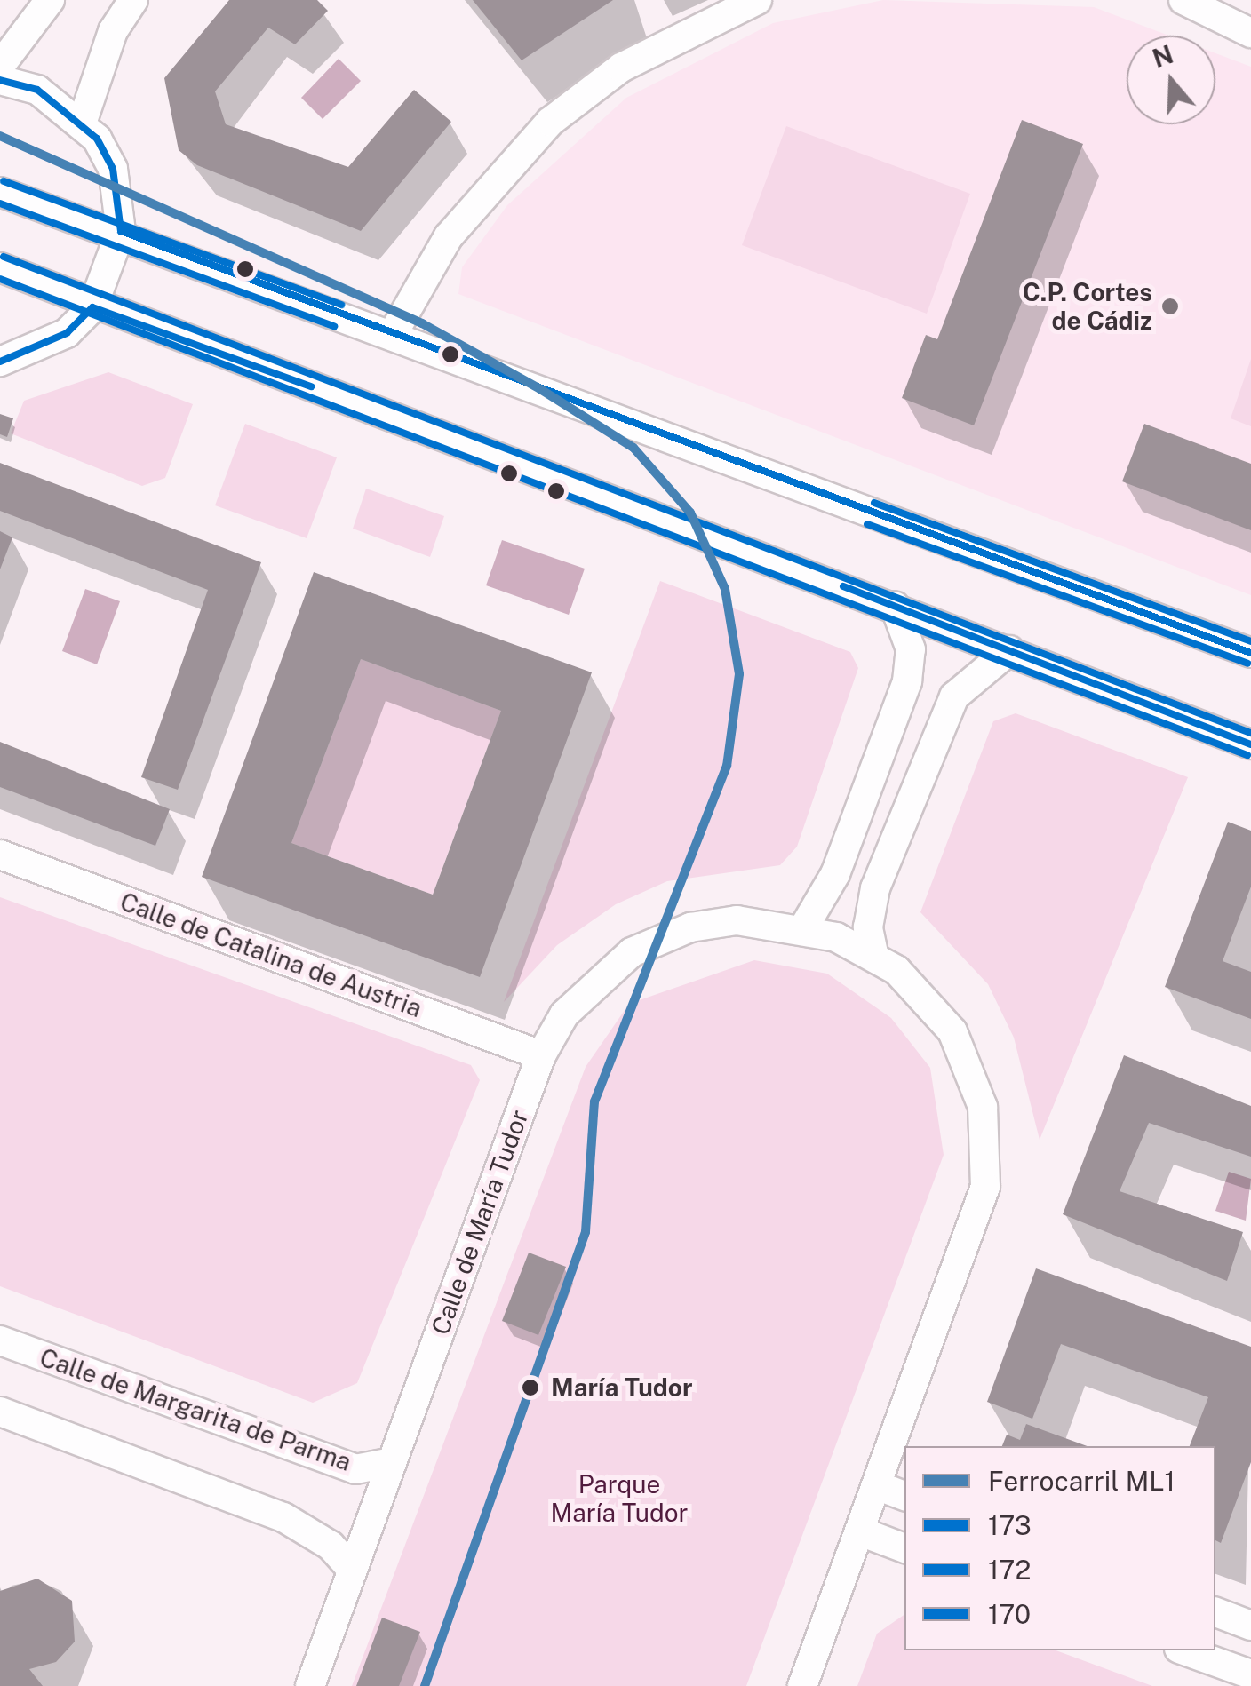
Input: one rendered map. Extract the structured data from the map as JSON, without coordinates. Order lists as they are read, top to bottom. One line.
{"streets":{"street":["Calle de Catalina de Austria","Calle de María Tudor","Calle de Margarita de Parma"]},"crossings":[["Calle de Catalina de Austria","Calle de María Tudor"],["Calle de María Tudor","Calle de Margarita de Parma"]],"parks":["Parque María Tudor"],"places":["C.P. Cortes de Cádiz","María Tudor"],"lines":["transit line 173","rail line ML1","transit line 170","transit line 172"],"legend":["Ferrocarril ML1","173","172","170"],"north":"top"}
